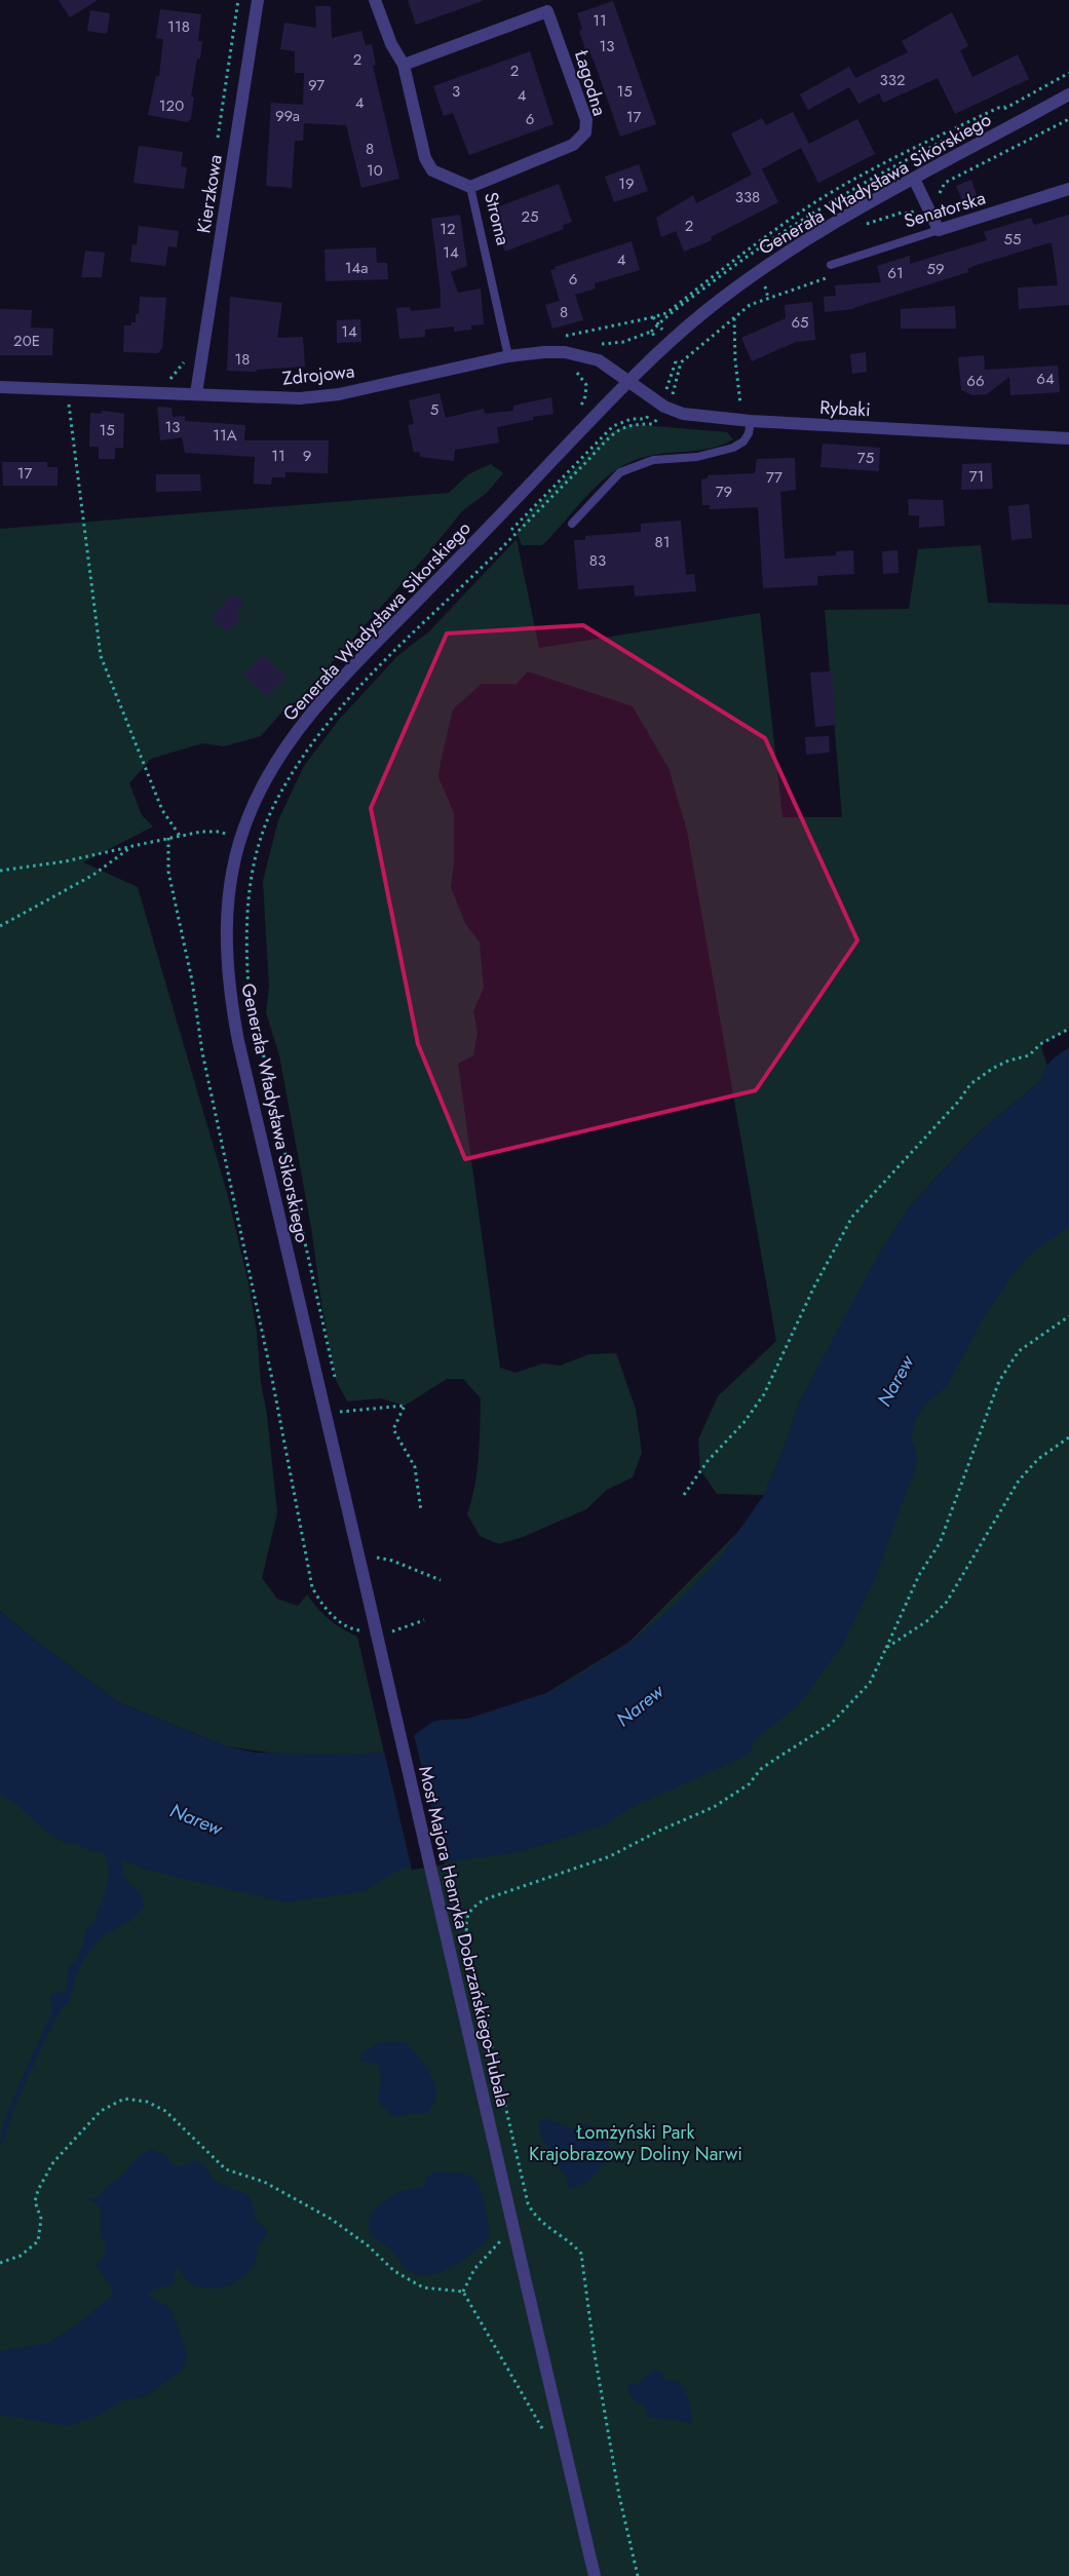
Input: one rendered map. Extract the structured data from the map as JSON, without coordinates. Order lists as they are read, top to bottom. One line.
{"streets":{"street":["Łagodna","Generała Władysława Sikorskiego","Kierzkowa","Senatorska","Stroma","Zdrojowa","Rybaki","Most Majora Henryka Dobrzańskiego-Hubala"]},"crossings":[["Łagodna","Stroma"],["Generała Władysława Sikorskiego","Zdrojowa"],["Generała Władysława Sikorskiego","Rybaki"],["Generała Władysława Sikorskiego","Most Majora Henryka Dobrzańskiego-Hubala"],["Kierzkowa","Zdrojowa"],["Stroma","Zdrojowa"],["Zdrojowa","Rybaki"]],"water":["Narew"],"parks":["Łomżyński Park Krajobrazowy Doliny Narwi"],"house_numbers":["11","118","13","2","2","332","97","3","15","4","4","120","99a","17","6","8","10","19","338","25","2","12","55","14","4","14a","59","61","6","8","65","14","20E","18","64","66","5","13","15","11A","11","9","75","17","71","77","79","81","83"]}
